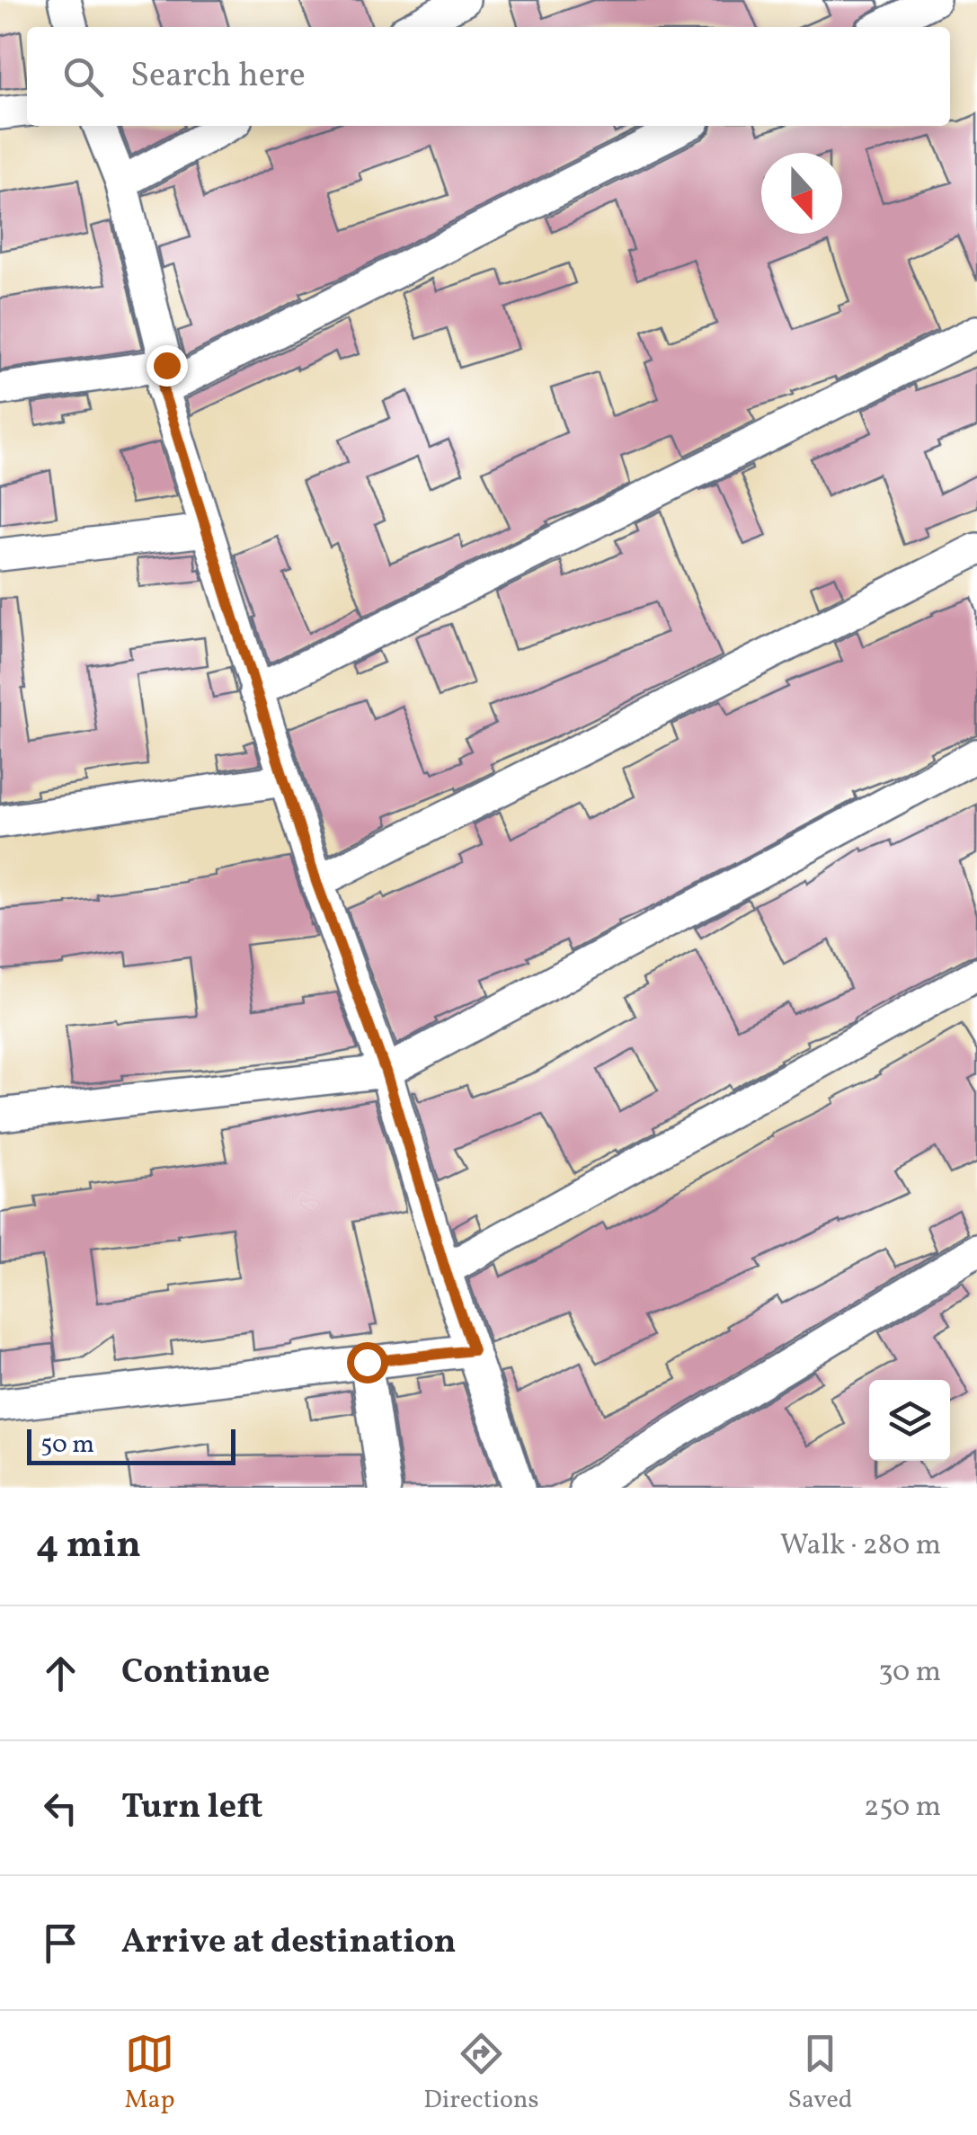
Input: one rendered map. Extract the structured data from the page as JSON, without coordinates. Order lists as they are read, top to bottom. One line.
{"scale_bar":"50 m","north":"bottom","page":{"search":"Search here","scale":"50 m","heading":["4 min","Walk · 280 m"],"list":[["Continue","30 m"],["Turn left","250 m"],"Arrive at destination"],"nav":["Map","Directions","Saved"]}}
